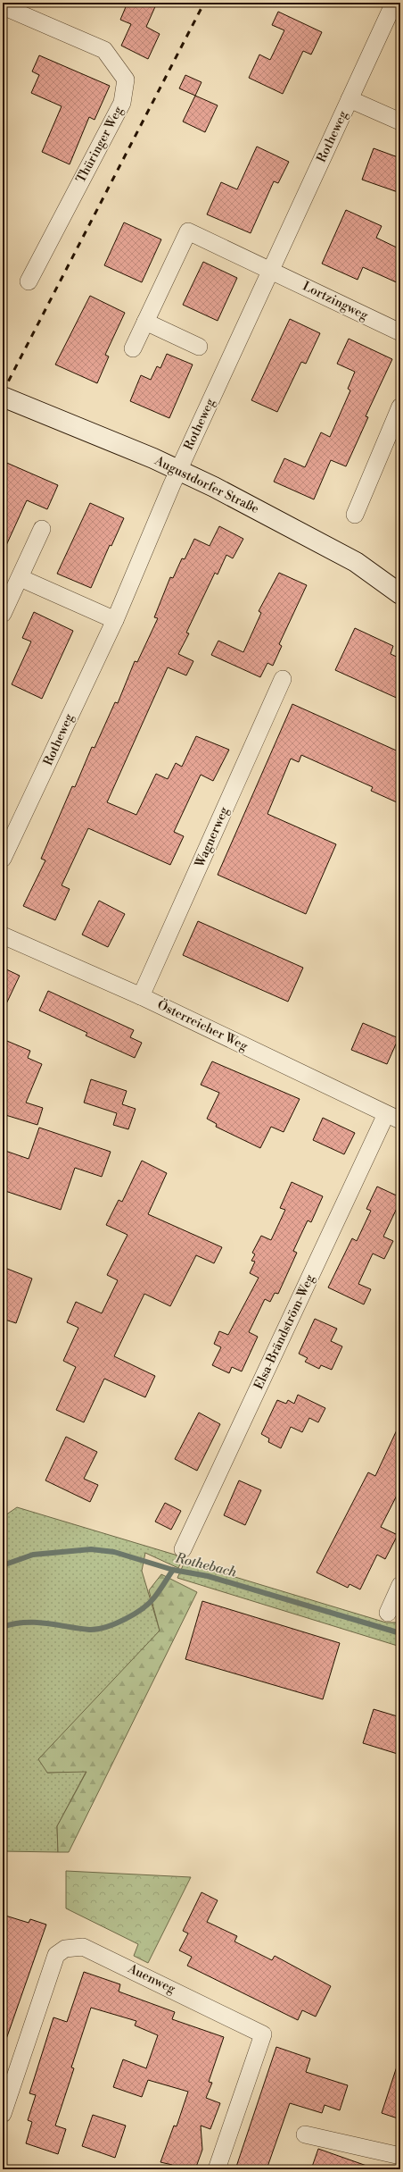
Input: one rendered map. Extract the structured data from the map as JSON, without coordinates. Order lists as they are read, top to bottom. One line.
{"streets":{"street":["Rotheweg","Thüringer Weg","Lortzingweg","Augustdorfer Straße","Wagnerweg","Österreicher Weg","Elsa-Brändström-Weg","Auenweg"]},"crossings":[["Rotheweg","Lortzingweg"],["Rotheweg","Augustdorfer Straße"],["Wagnerweg","Österreicher Weg"],["Österreicher Weg","Elsa-Brändström-Weg"]],"water":["Rothebach"]}
